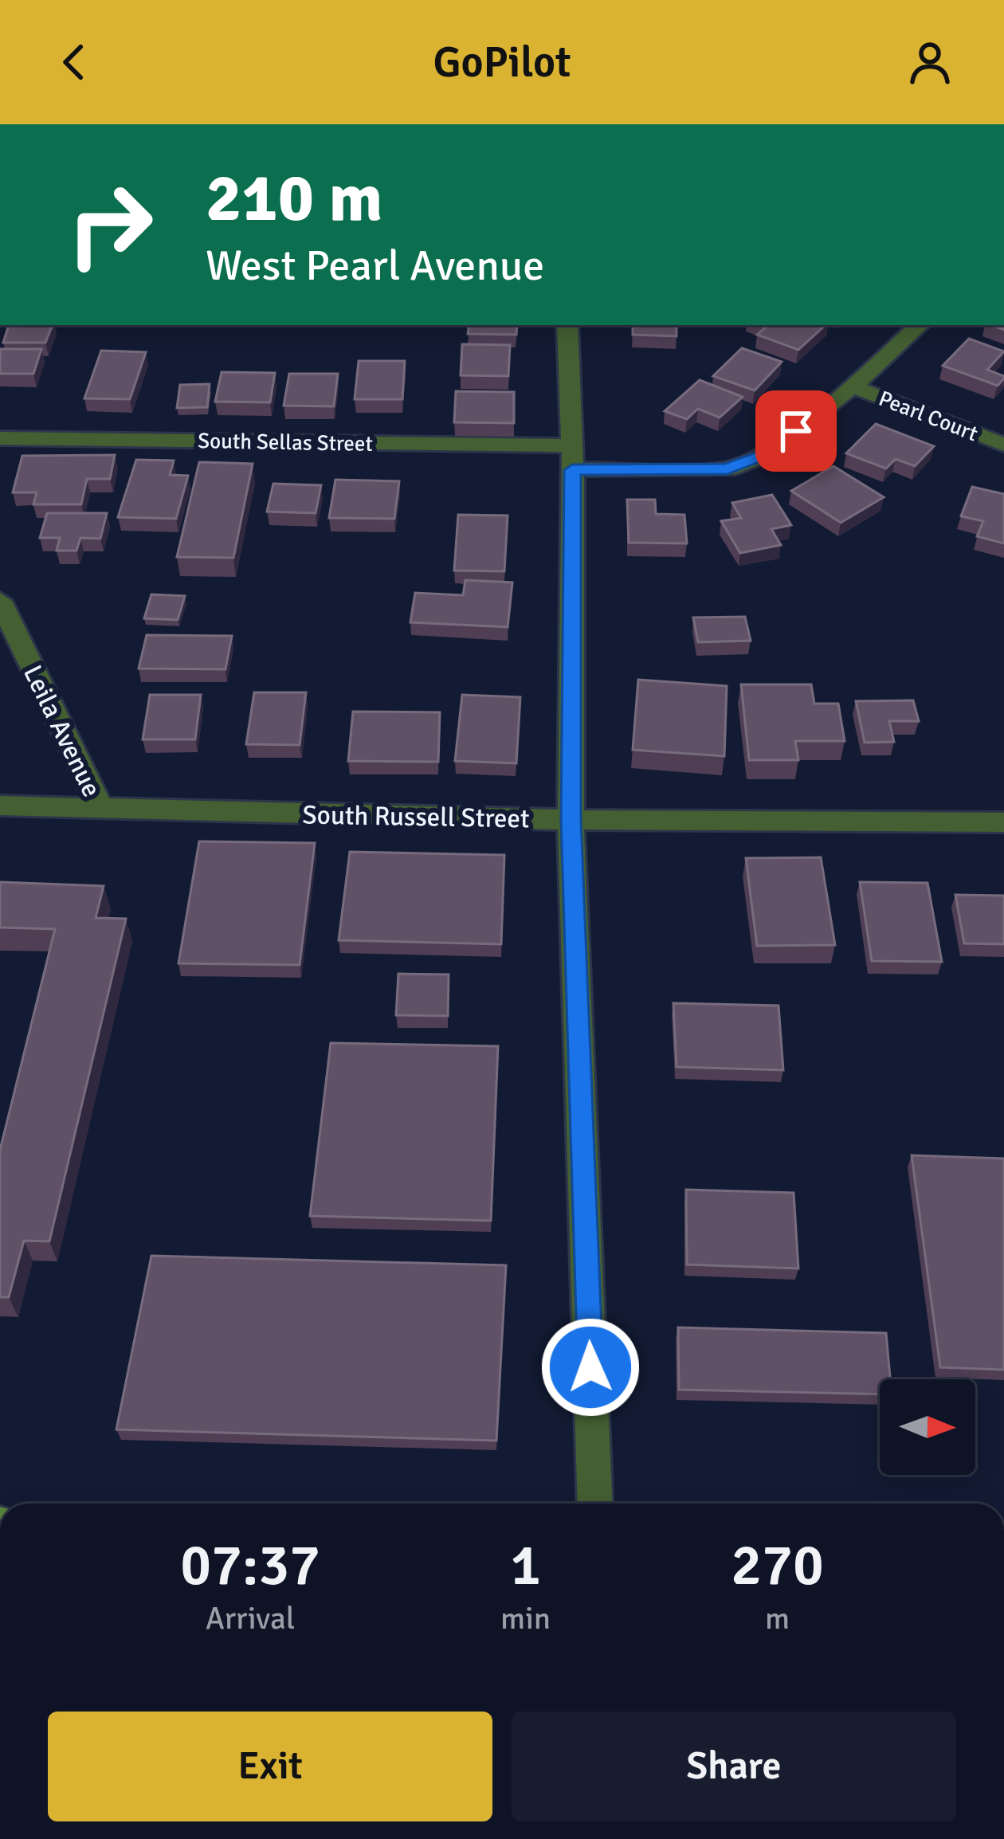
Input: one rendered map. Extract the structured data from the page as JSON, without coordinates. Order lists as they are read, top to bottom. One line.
{"streets":{"street":["Pearl Court","South Sellas Street","Leila Avenue","South Russell Street"]},"crossings":[["Pearl Court","South Sellas Street"],["Leila Avenue","South Russell Street"]],"north":"right","page":{"header":"GoPilot","turn":["210 m","West Pearl Avenue"],"eta":["07:37","Arrival","1","min","270","m"],"buttons":["Exit","Share"]}}
